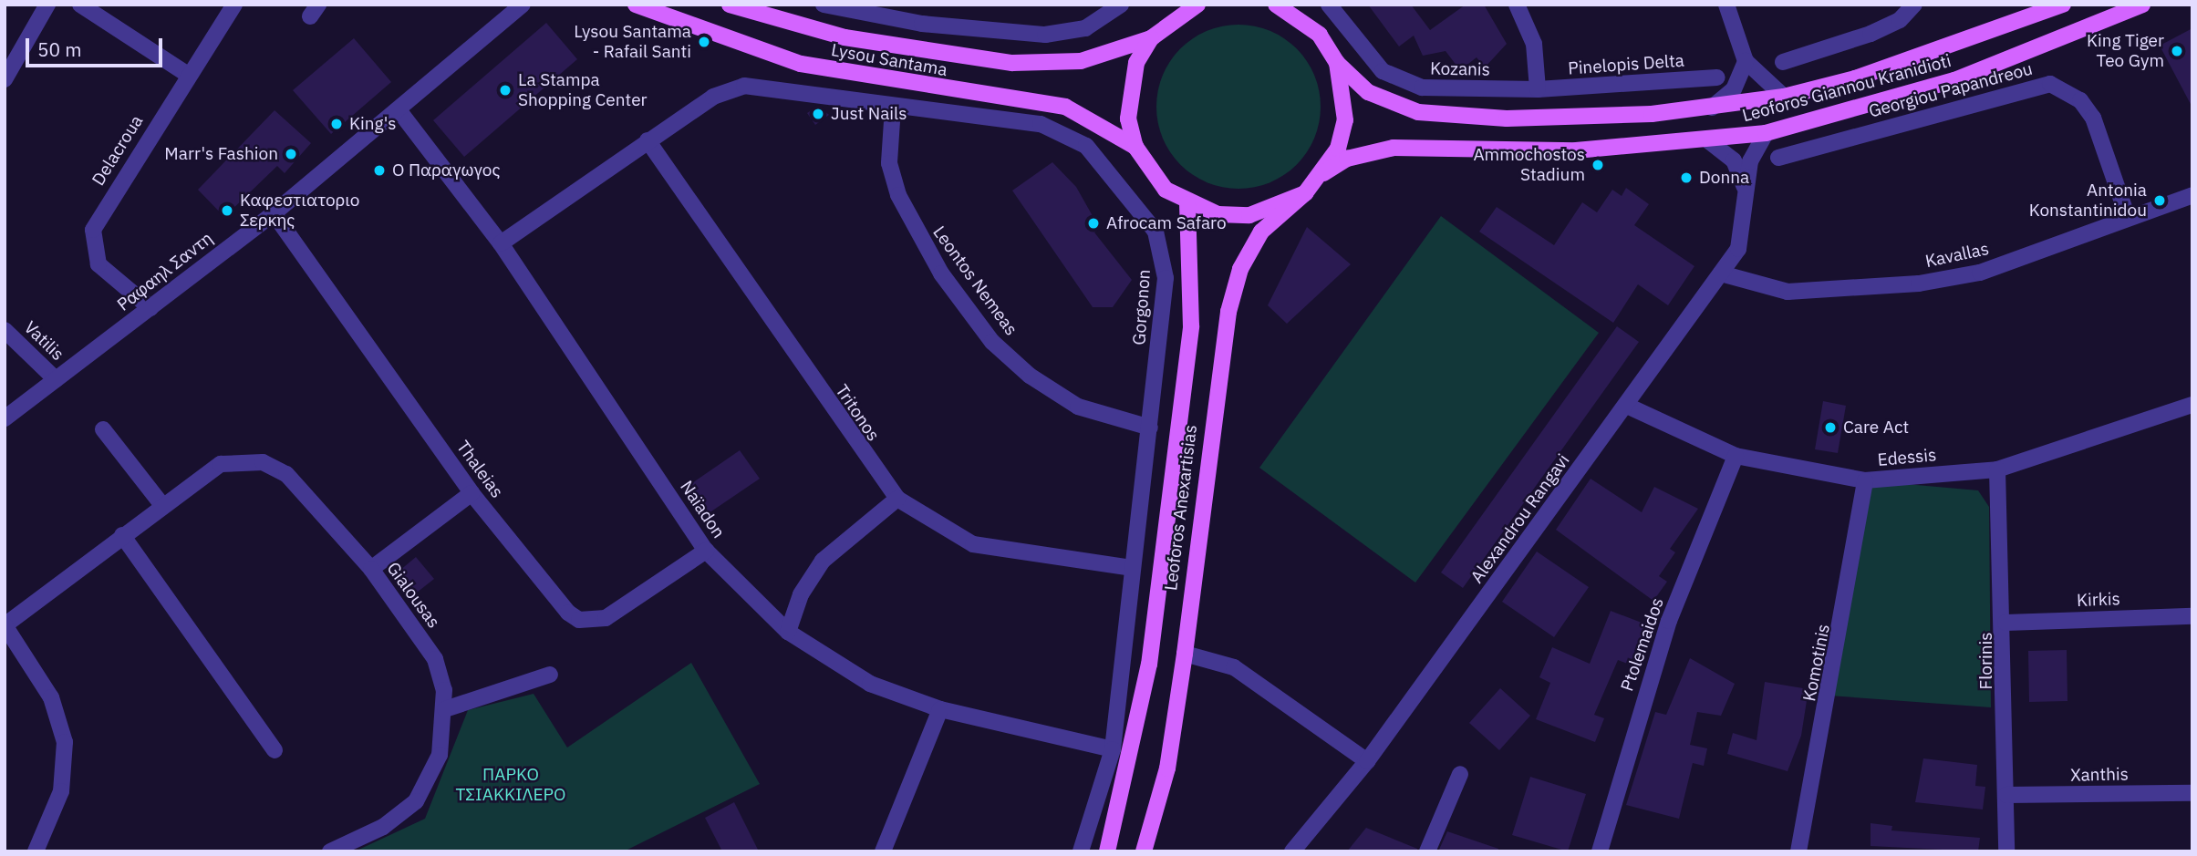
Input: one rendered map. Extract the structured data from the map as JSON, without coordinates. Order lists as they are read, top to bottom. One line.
{"streets":{"main road":["Lysou Santama","Leoforos Giannou Kranidioti","Leoforos Anexartisias"],"street":["Pinelopis Delta","Kozanis","Georgiou Papandreou","Delacroua","Kavallas","Ραφαηλ Σαντη","Leontos Nemeas","Gorgonon","Vatilis","Tritonos","Edessis","Thaleias","Naïadon","Alexandrou Rangavi","Gialousas","Kirkis","Ptolemaidos","Florinis","Komotinis","Xanthis"]},"crossings":[["Pinelopis Delta","Kozanis"],["Leoforos Giannou Kranidioti","Leoforos Anexartisias"],["Leoforos Giannou Kranidioti","Alexandrou Rangavi"],["Georgiou Papandreou","Kavallas"],["Delacroua","Ραφαηλ Σαντη"],["Kavallas","Alexandrou Rangavi"],["Ραφαηλ Σαντη","Vatilis"],["Ραφαηλ Σαντη","Thaleias"],["Ραφαηλ Σαντη","Naïadon"],["Leontos Nemeas","Gorgonon"],["Gorgonon","Tritonos"],["Gorgonon","Naïadon"],["Edessis","Alexandrou Rangavi"],["Edessis","Ptolemaidos"],["Edessis","Florinis"],["Edessis","Komotinis"],["Thaleias","Naïadon"],["Kirkis","Florinis"],["Florinis","Xanthis"]],"parks":["ΠΑΡΚΟ ΤΣΙΑΚΚΙΛΕΡΟ"],"places":["Lysou Santama - Rafail Santi","King Tiger Teo Gym","La Stampa Shopping Center","Just Nails","King's","Marr's Fashion","Ammochostos Stadium","Ο Παραγωγος","Donna","Antonia Konstantinidou","Καφεστιατοριο Σερκης","Afrocam Safaro","Care Act"],"scale_bar":"50 m"}
